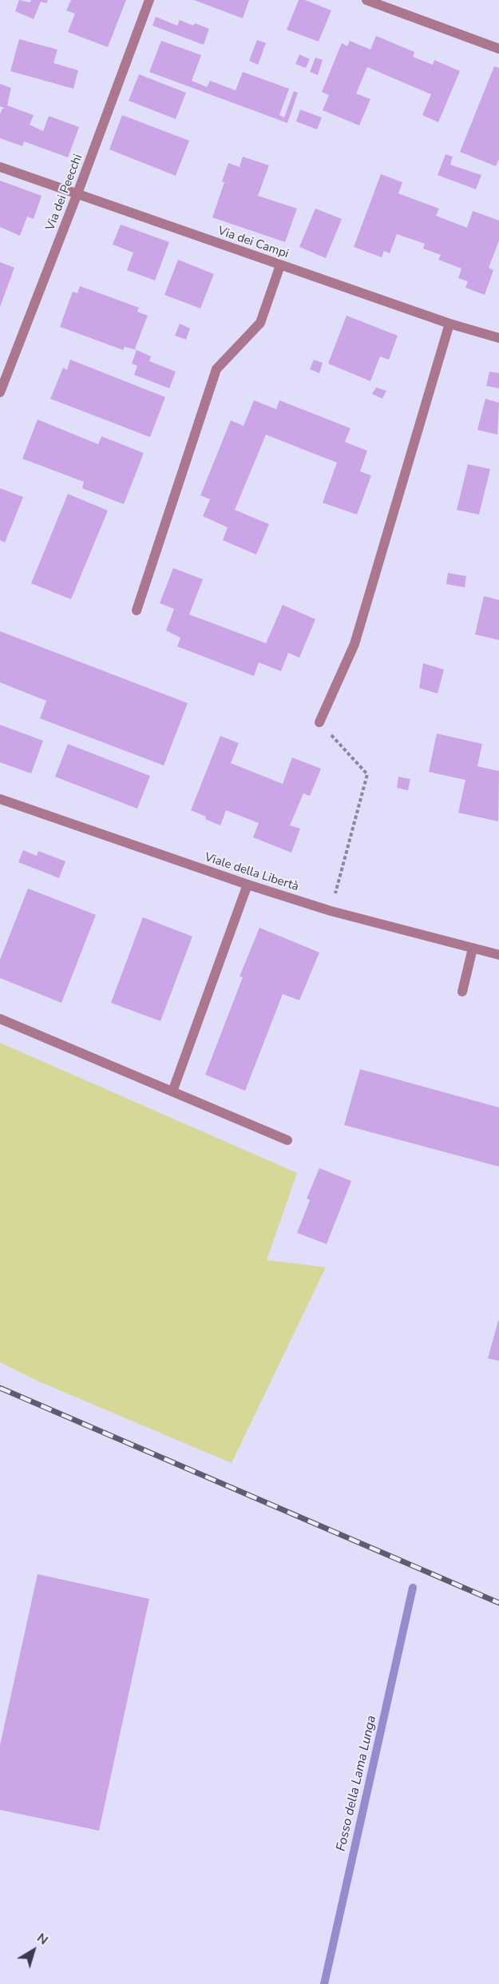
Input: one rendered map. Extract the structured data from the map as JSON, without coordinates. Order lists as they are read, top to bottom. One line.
{"streets":{"street":["Via dei Peecchi","Via dei Campi","Viale della Libertà"]},"crossings":[["Via dei Peecchi","Via dei Campi"]],"water":["Fosso della Lama Lunga"],"north":"top right"}
